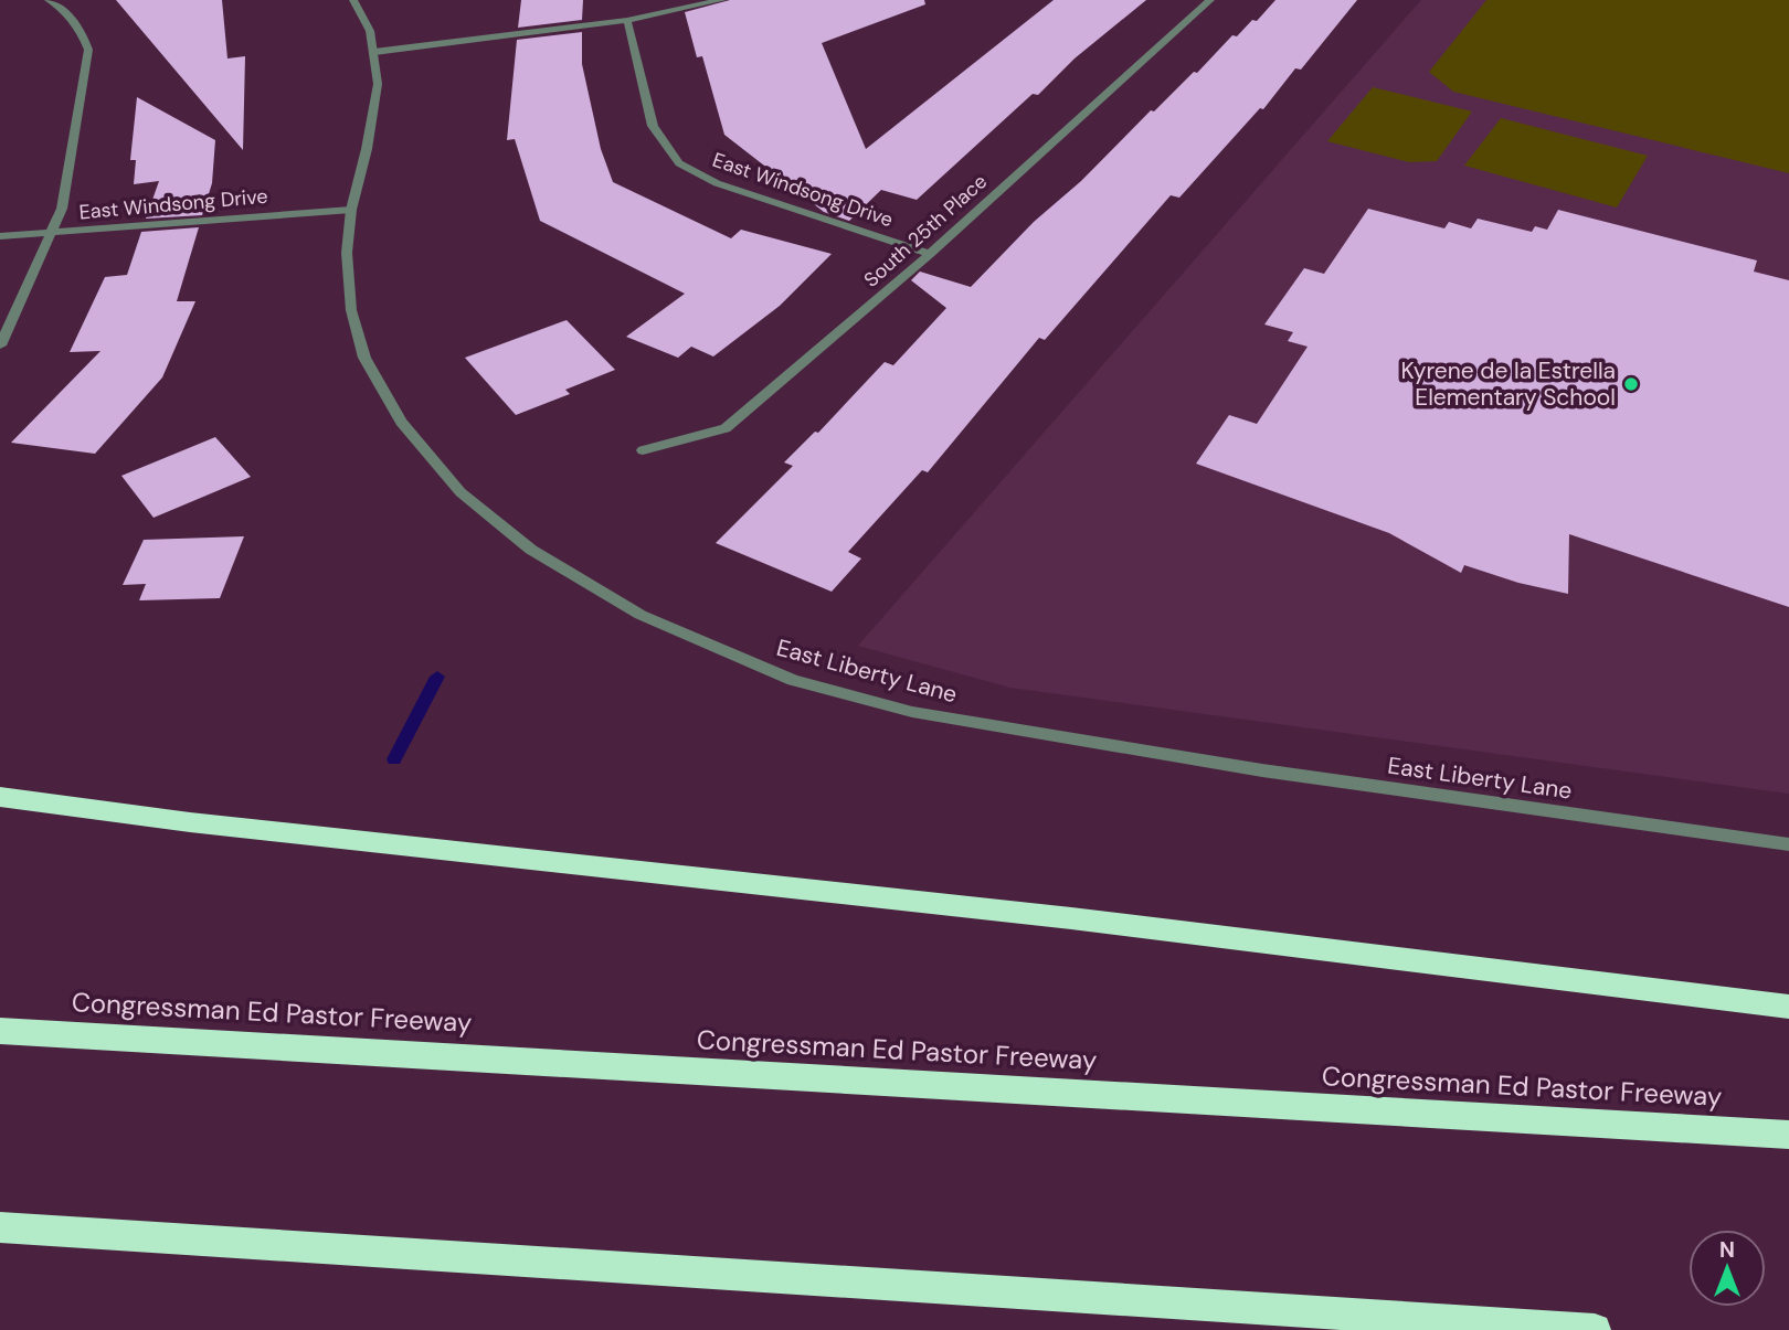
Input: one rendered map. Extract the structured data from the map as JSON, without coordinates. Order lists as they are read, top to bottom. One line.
{"streets":{"highway":["Congressman Ed Pastor Freeway"],"street":["East Windsong Drive","South 25th Place","East Liberty Lane"]},"crossings":[["East Windsong Drive","South 25th Place"],["East Windsong Drive","East Liberty Lane"]],"places":["Kyrene de la Estrella Elementary School"],"north":"top"}
